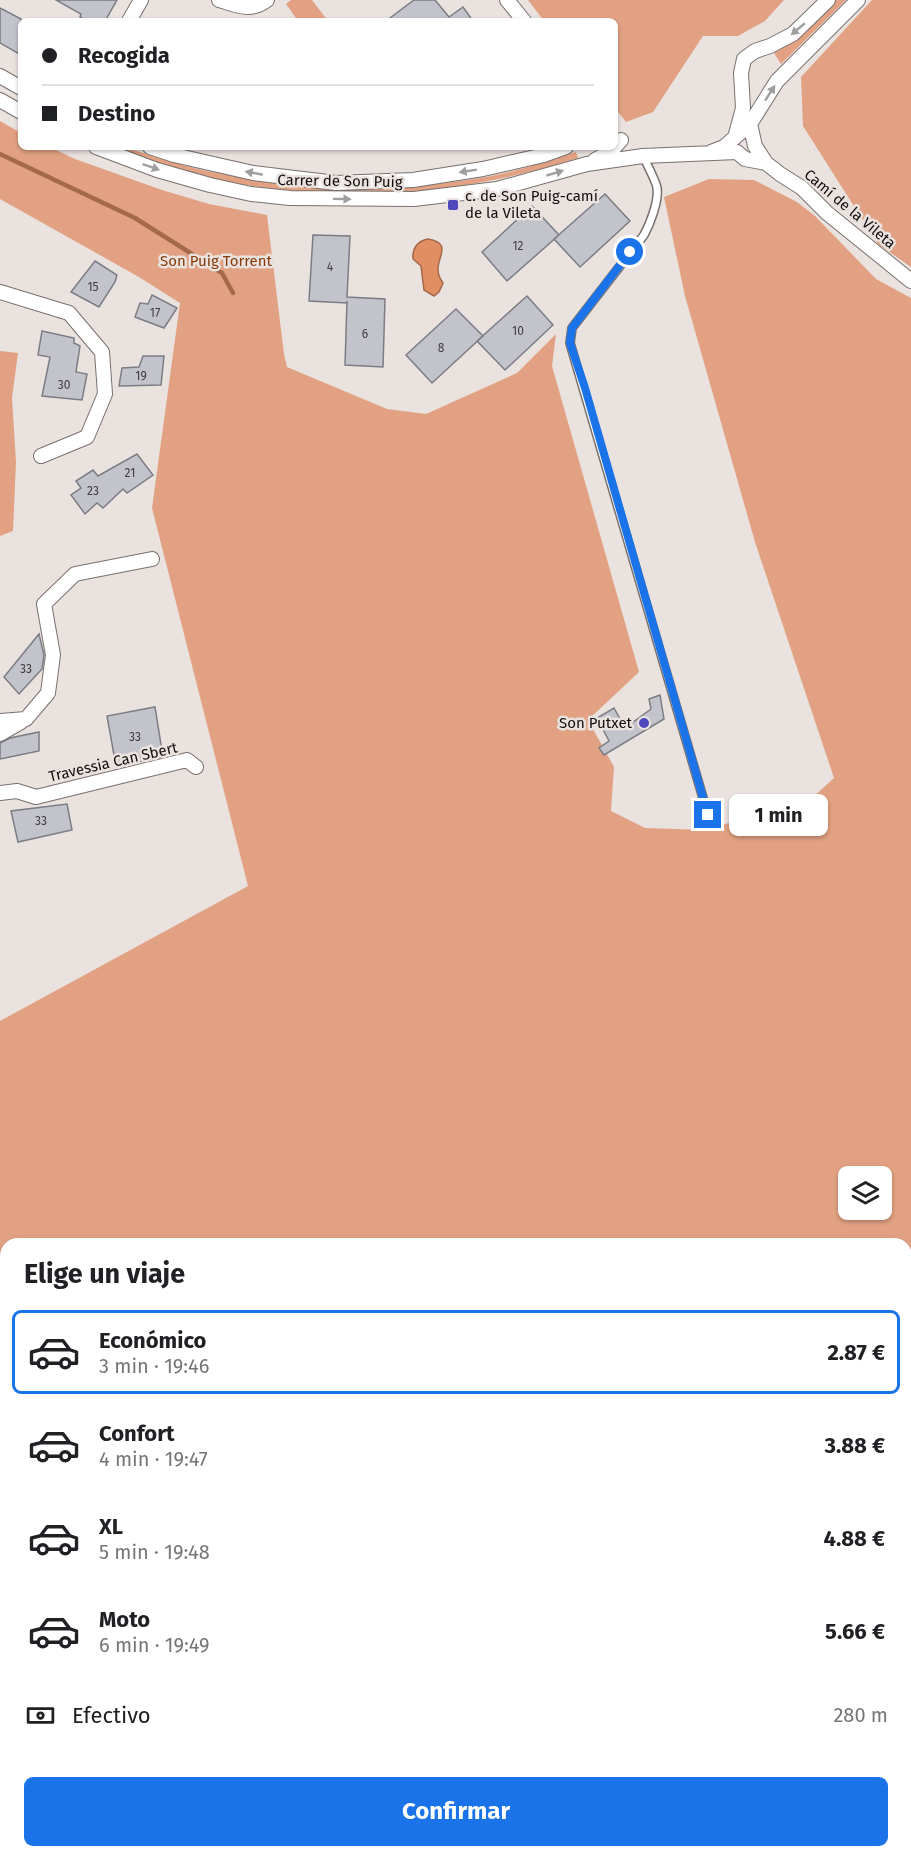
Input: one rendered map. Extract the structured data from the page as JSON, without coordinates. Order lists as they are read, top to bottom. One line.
{"streets":{"street":["Carrer de Son Puig","Camí de la Vileta","Travessia Can Sbert"]},"parks":["Son Puig Torrent"],"places":{"transit":["c. de Son Puig-camí de la Vileta"],"other":["Son Putxet"]},"house_numbers":["12","4","15","17","10","6","8","19","30","21","23","33","33","33"],"page":{"banner":["Recogida","Destino"],"bubble":"1 min","heading":"Elige un viaje","list":[{"name":"Económico","note":"3 min · 19:46","value":"2.87 €"},{"name":"Confort","note":"4 min · 19:47","value":"3.88 €"},{"name":"XL","note":"5 min · 19:48","value":"4.88 €"},{"name":"Moto","note":"6 min · 19:49","value":"5.66 €"}],"pay":["Efectivo","280 m"],"buttons":"Confirmar"}}
